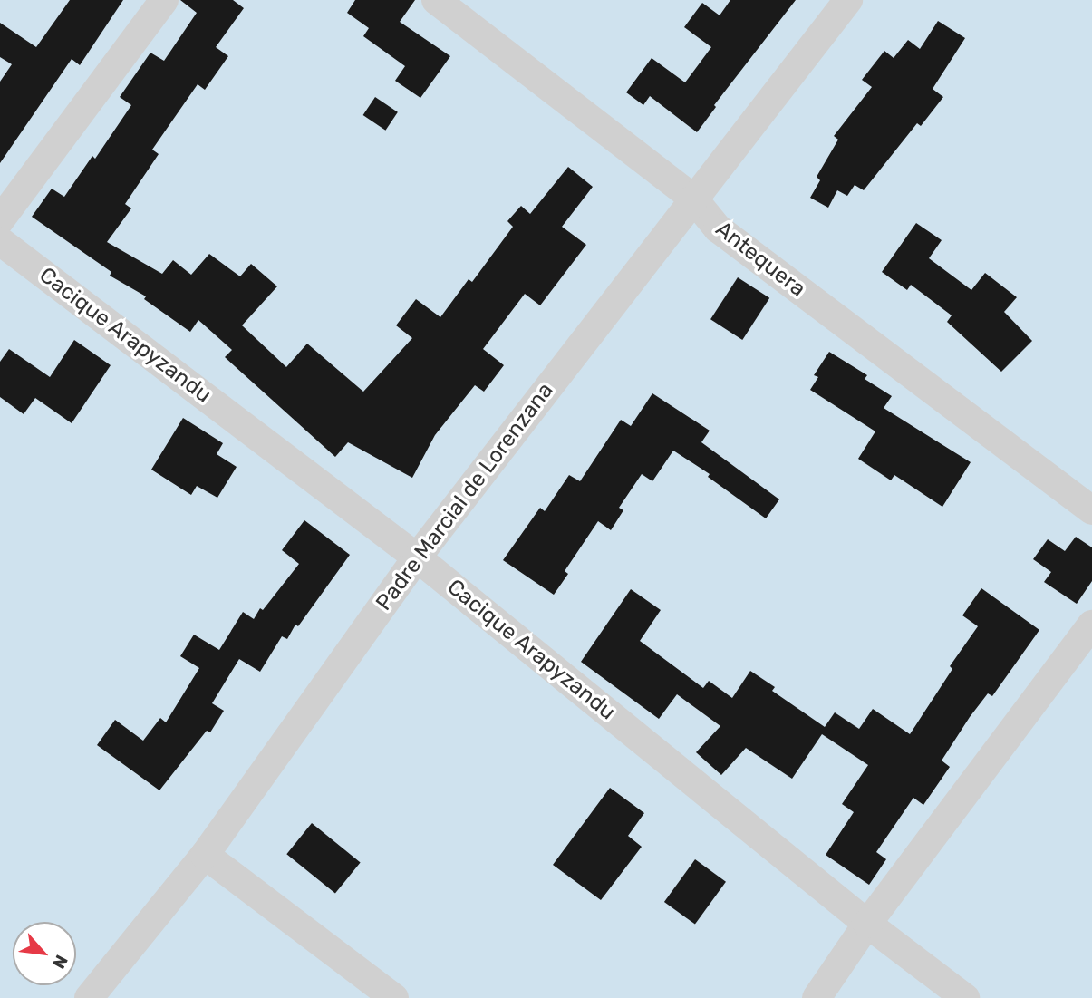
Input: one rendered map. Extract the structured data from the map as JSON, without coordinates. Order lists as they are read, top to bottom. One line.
{"streets":{"street":["Antequera","Cacique Arapyzandu","Padre Marcial de Lorenzana"]},"crossings":[["Antequera","Padre Marcial de Lorenzana"],["Cacique Arapyzandu","Padre Marcial de Lorenzana"]],"north":"bottom right"}
